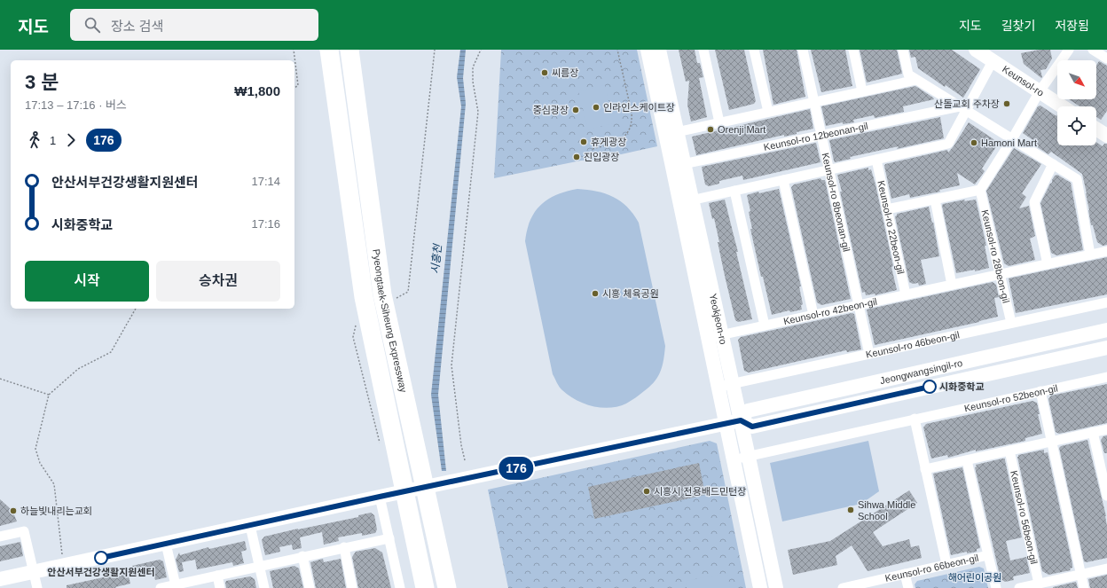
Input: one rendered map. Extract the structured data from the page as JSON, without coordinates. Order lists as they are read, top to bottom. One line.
{"streets":{"highway":["Pyeongtaek-Siheung Expressway"],"street":["Keunsol-ro","Keunsol-ro 12beonan-gil","Keunsol-ro 8beonan-gil","Keunsol-ro 22beon-gil","Keunsol-ro 28beon-gil","Keunsol-ro 42beon-gil","Yeokjeon-ro","Keunsol-ro 46beon-gil","Jeongwangsingil-ro","Keunsol-ro 52beon-gil","Keunsol-ro 56beon-gil","Keunsol-ro 66beon-gil"]},"crossings":[["Keunsol-ro 12beonan-gil","Keunsol-ro 8beonan-gil"],["Keunsol-ro 12beonan-gil","Yeokjeon-ro"],["Keunsol-ro 8beonan-gil","Keunsol-ro 42beon-gil"],["Keunsol-ro 8beonan-gil","Keunsol-ro 46beon-gil"],["Keunsol-ro 22beon-gil","Keunsol-ro 42beon-gil"],["Keunsol-ro 28beon-gil","Keunsol-ro 42beon-gil"],["Keunsol-ro 28beon-gil","Keunsol-ro 46beon-gil"],["Keunsol-ro 42beon-gil","Yeokjeon-ro"],["Yeokjeon-ro","Keunsol-ro 46beon-gil"],["Yeokjeon-ro","Jeongwangsingil-ro"],["Yeokjeon-ro","Keunsol-ro 52beon-gil"]],"water":["시흥천"],"parks":["해어린이공원"],"places":["씨름장","산돌교회 주차장","인라인스케이트장","중심광장","Orenji Mart","휴게광장","Hamoni Mart","진입광장","시흥 체육공원","시화중학교","시흥시 전용배드민턴장","Sihwa Middle School","하늘빛내리는교회","안산서부건강생활지원센터"],"lines":["bus line 176"],"north":"bottom right","page":{"header":"지도","search":"장소 검색","nav":["지도","길찾기","저장됨"],"on_map":"176","heading":["3 분","17:13 – 17:16 · 버스","₩1,800"],"legs":["1","176"],"list":[{"name":"안산서부건강생활지원센터","value":"17:14"},{"name":"시화중학교","value":"17:16"}],"buttons":["시작","승차권"]}}
